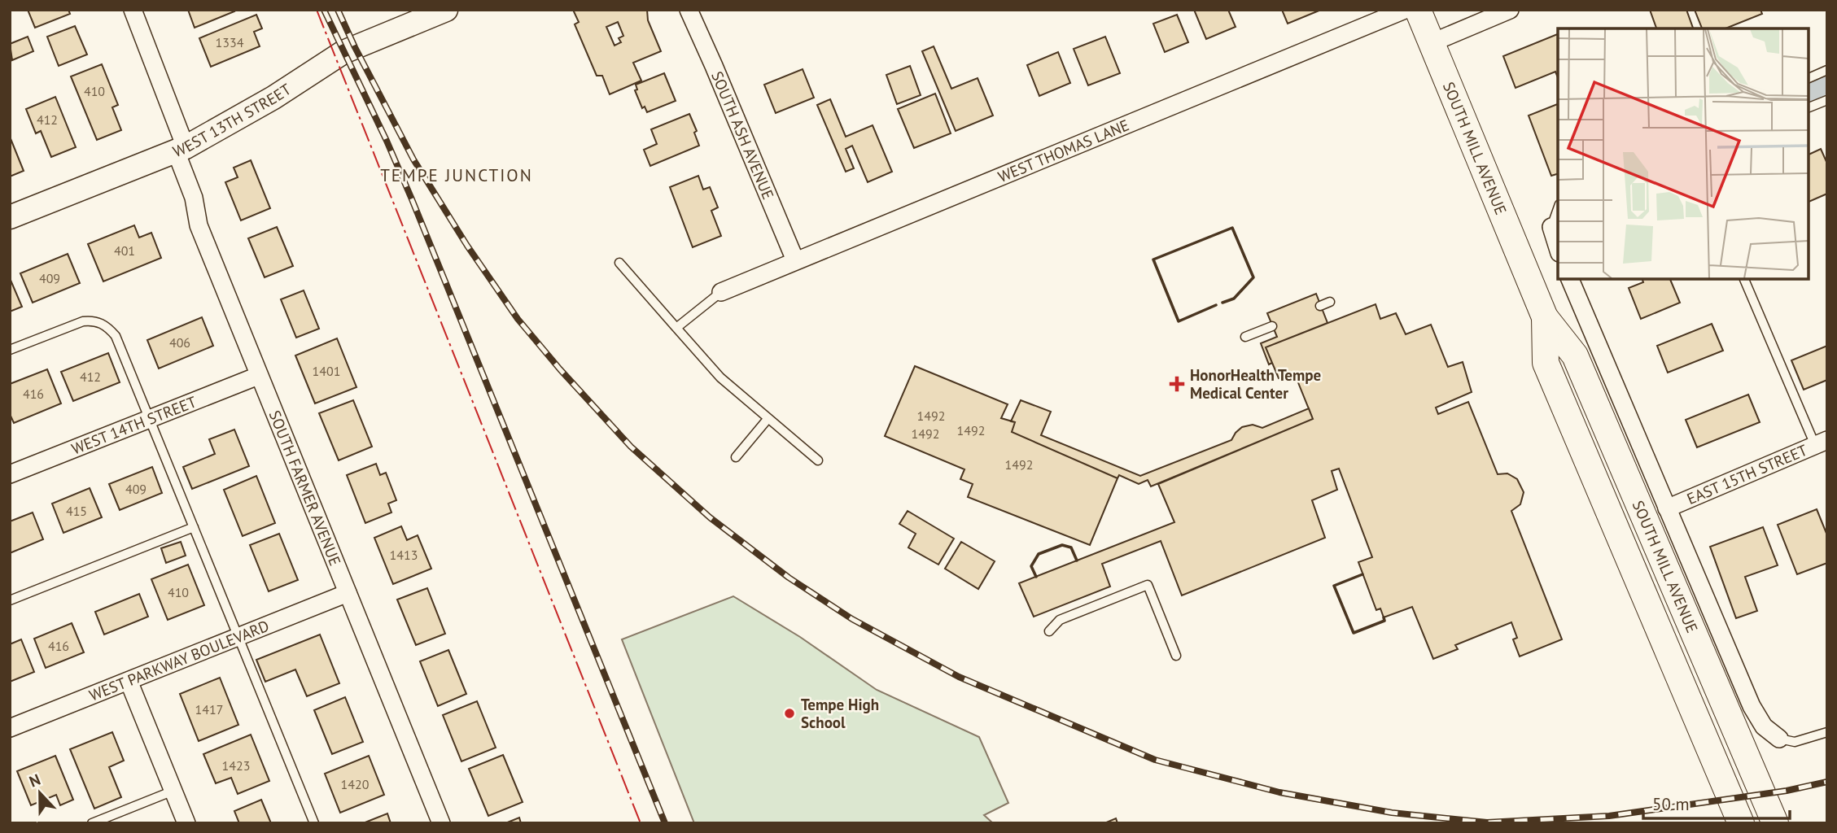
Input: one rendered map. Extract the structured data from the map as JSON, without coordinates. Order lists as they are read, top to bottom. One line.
{"streets":{"main road":["SOUTH MILL AVENUE"],"street":["WEST 13TH STREET","SOUTH ASH AVENUE","WEST THOMAS LANE","WEST 14TH STREET","EAST 15TH STREET","SOUTH FARMER AVENUE","WEST PARKWAY BOULEVARD"]},"crossings":[["WEST 13TH STREET","SOUTH FARMER AVENUE"],["SOUTH ASH AVENUE","WEST THOMAS LANE"],["SOUTH MILL AVENUE","EAST 15TH STREET"],["WEST 14TH STREET","SOUTH FARMER AVENUE"],["SOUTH FARMER AVENUE","WEST PARKWAY BOULEVARD"]],"districts":["TEMPE JUNCTION"],"places":{"health":["HonorHealth Tempe Medical Center"],"other":["Tempe High School"]},"house_numbers":["1334","410","412","401","409","406","1401","412","416","1492","1492","1492","1492","409","415","1413","410","416","1417","1423","1420"],"scale_bar":"50 m","north":"top"}
